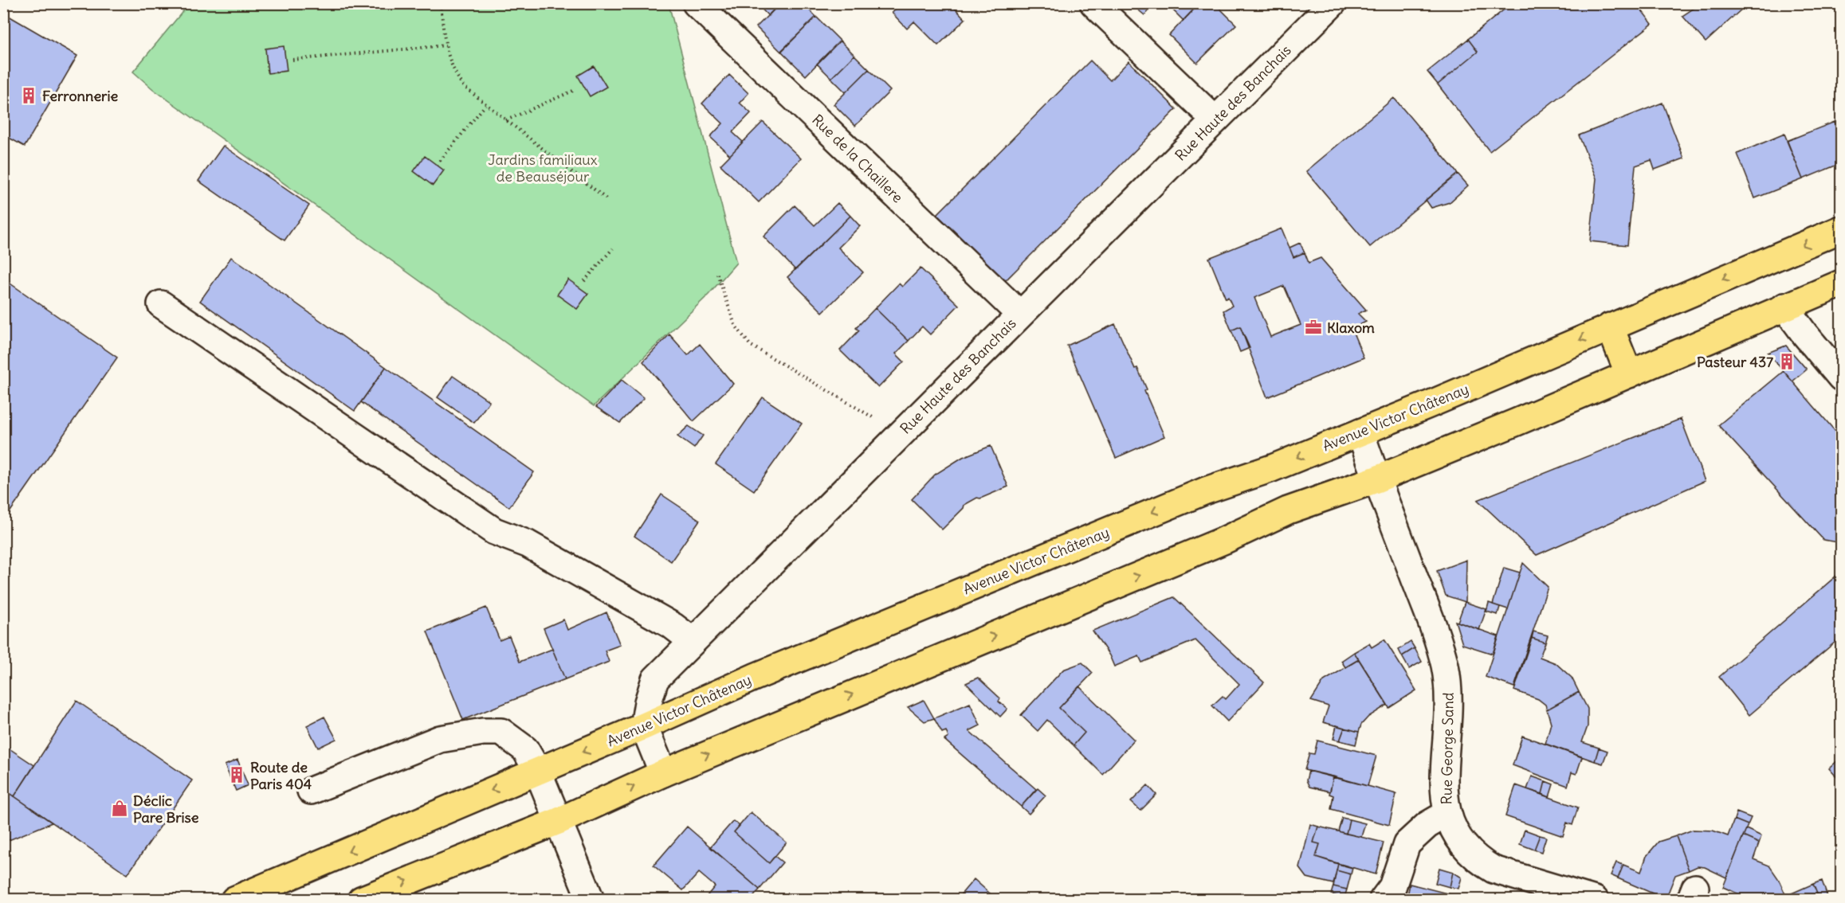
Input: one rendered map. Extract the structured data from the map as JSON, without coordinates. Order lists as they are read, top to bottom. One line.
{"streets":{"main road":["Avenue Victor Châtenay"],"street":["Rue Haute des Banchais","Rue de la Chaillere","Rue George Sand"]},"crossings":[["Rue Haute des Banchais","Rue de la Chaillere"],["Rue Haute des Banchais","Avenue Victor Châtenay"],["Avenue Victor Châtenay","Rue George Sand"]],"parks":["Jardins familiaux de Beauséjour"],"places":{"building":["Ferronnerie","Pasteur 437","Route de Paris 404"],"office":["Klaxom"],"shop":["Déclic Pare Brise"]}}
